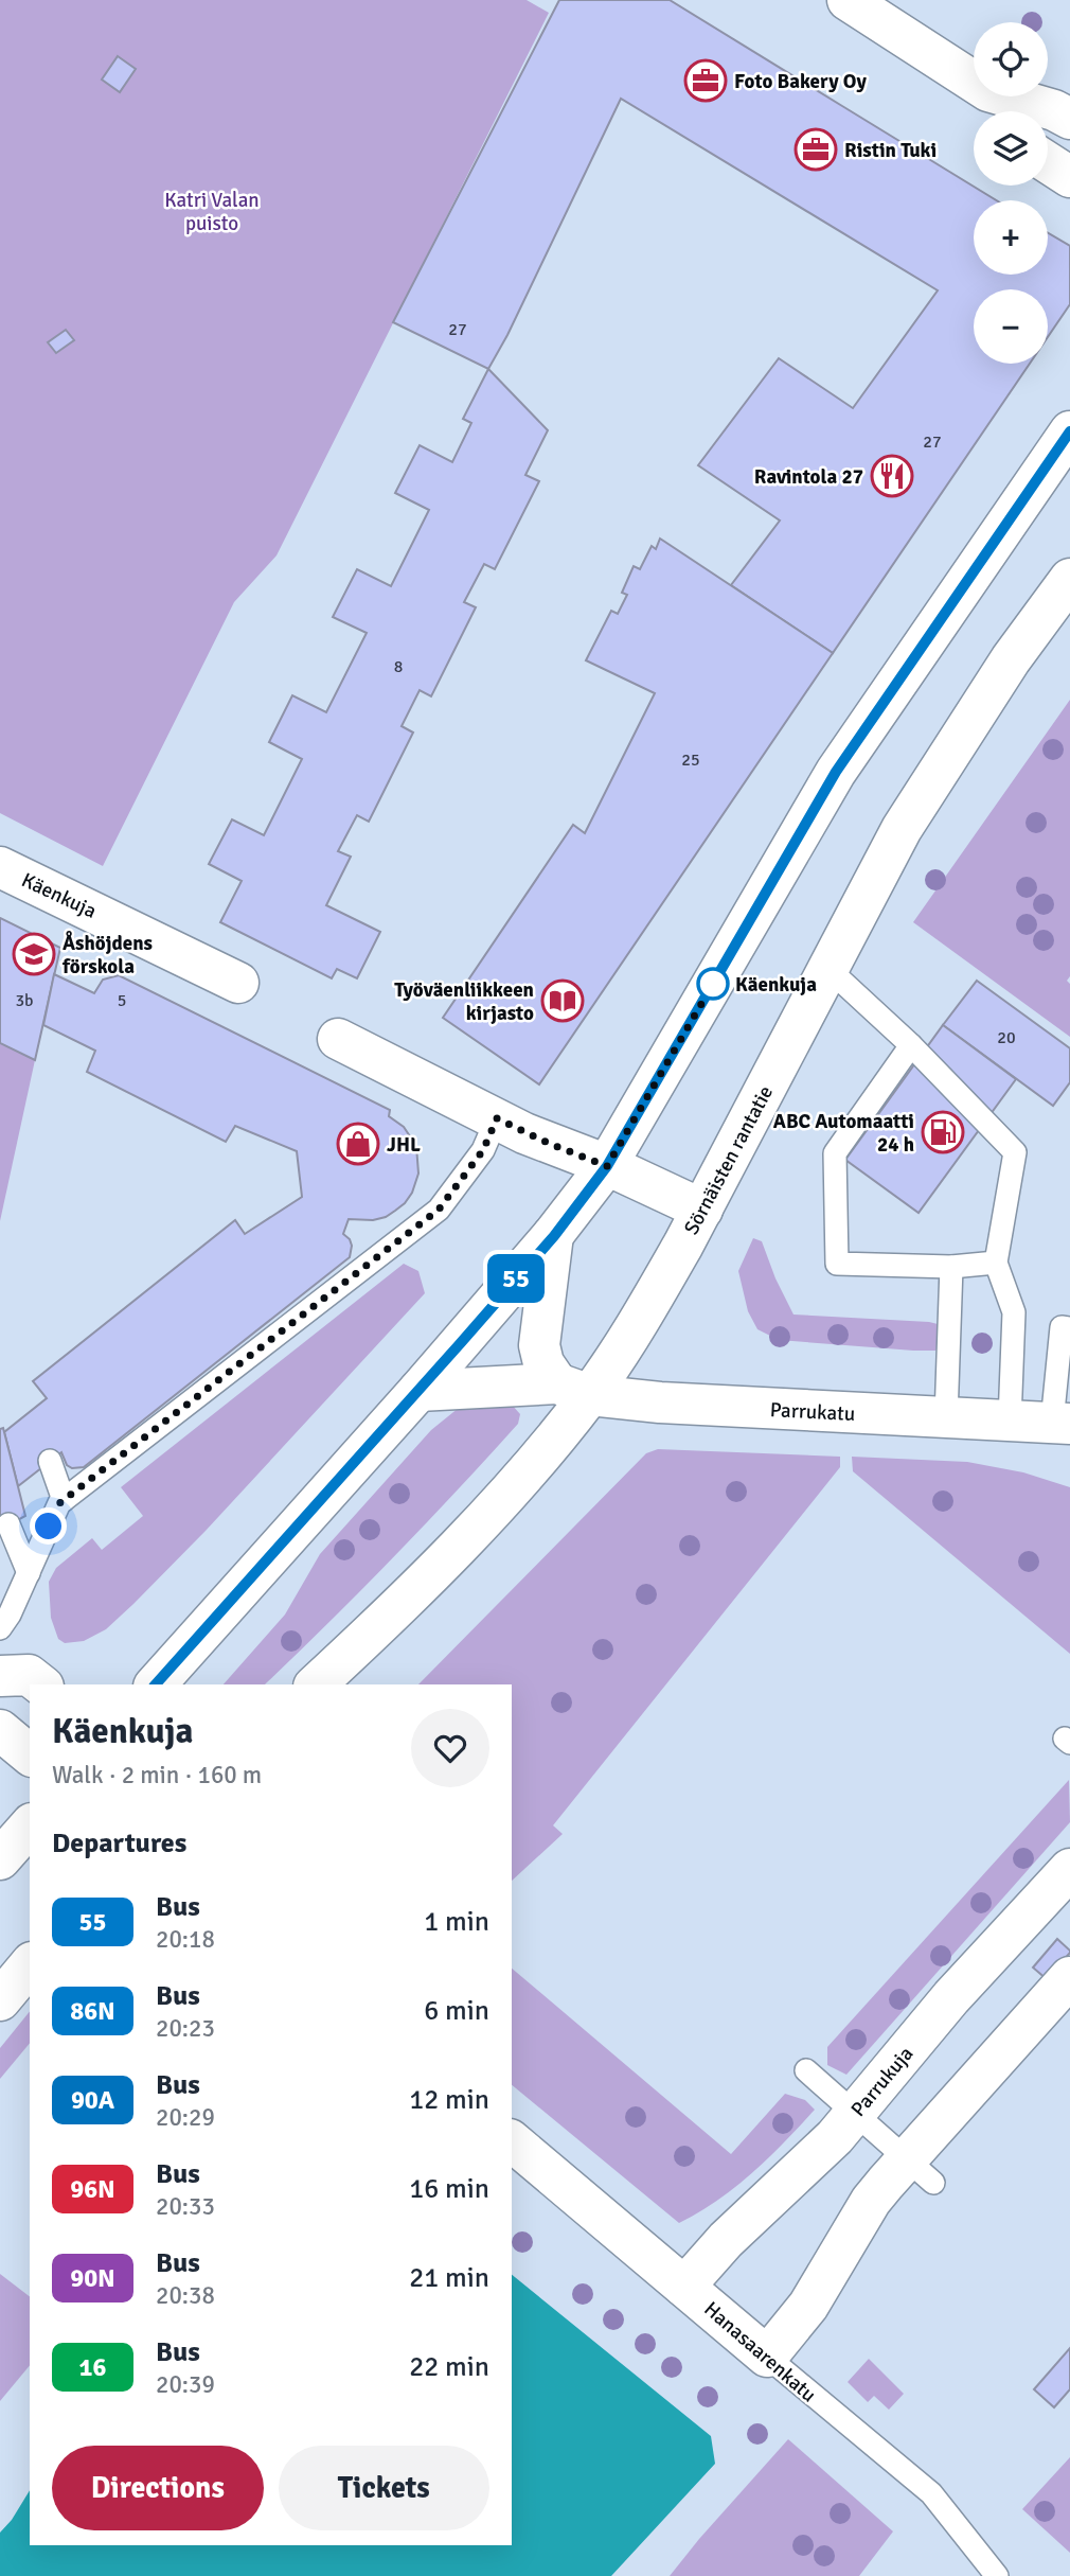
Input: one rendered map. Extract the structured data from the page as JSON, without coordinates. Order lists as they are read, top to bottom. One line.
{"streets":{"street":["Käenkuja","Sörnäisten rantatie","Parrukatu","Parrukuja","Hanasaarenkatu"]},"crossings":[["Sörnäisten rantatie","Parrukatu"],["Parrukuja","Hanasaarenkatu"]],"parks":["Katri Valan puisto"],"places":{"office":["Foto Bakery Oy","Ristin Tuki"],"restaurant":["Ravintola 27"],"school or university":["Åshöjdens förskola"],"other":["Käenkuja"],"library":["Työväenliikkeen kirjasto"],"fuel station":["ABC Automaatti 24 h"],"shop":["JHL"]},"lines":["bus line 55"],"house_numbers":["27","27","8","25","3b","5","20"],"page":{"on_map":"55","map_buttons":["+","−"],"heading":[["Käenkuja","Walk · 2 min · 160 m"],"Departures"],"list":[{"mark":"55","name":"Bus","note":"20:18","value":"1 min"},{"mark":"86N","name":"Bus","note":"20:23","value":"6 min"},{"mark":"90A","name":"Bus","note":"20:29","value":"12 min"},{"mark":"96N","name":"Bus","note":"20:33","value":"16 min"},{"mark":"90N","name":"Bus","note":"20:38","value":"21 min"},{"mark":"16","name":"Bus","note":"20:39","value":"22 min"}],"buttons":["Directions","Tickets"]}}
